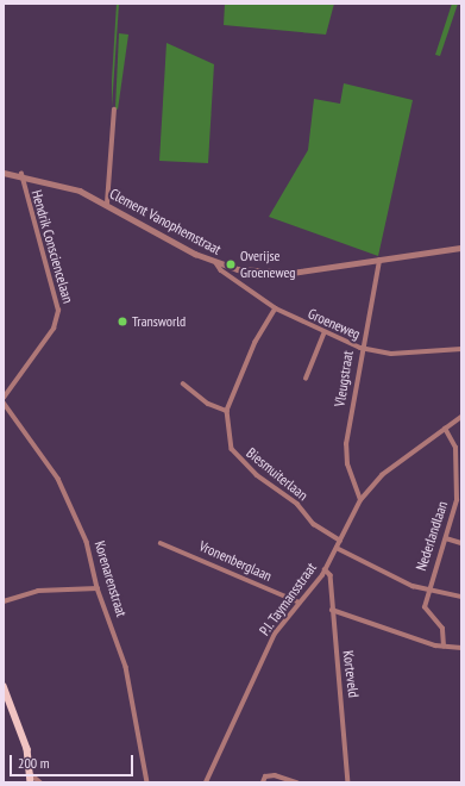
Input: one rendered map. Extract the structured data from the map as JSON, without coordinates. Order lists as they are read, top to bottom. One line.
{"streets":{"street":["Clement Vanophemstraat","Hendrik Consciencelaan","Groeneweg","Vleugstraat","Biesmuiterlaan","Nederlandlaan","Vronenberglaan","Korenarenstraat","P.I. Taymansstraat","Korteveld"]},"crossings":[["Clement Vanophemstraat","Hendrik Consciencelaan"],["Clement Vanophemstraat","Groeneweg"],["Clement Vanophemstraat","Vleugstraat"],["Groeneweg","Vleugstraat"],["Groeneweg","Biesmuiterlaan"],["Vleugstraat","P.I. Taymansstraat"],["Biesmuiterlaan","P.I. Taymansstraat"],["Nederlandlaan","P.I. Taymansstraat"],["Vronenberglaan","P.I. Taymansstraat"],["P.I. Taymansstraat","Korteveld"]],"places":["Overijse Groeneweg","Transworld"],"scale_bar":"200 m"}
